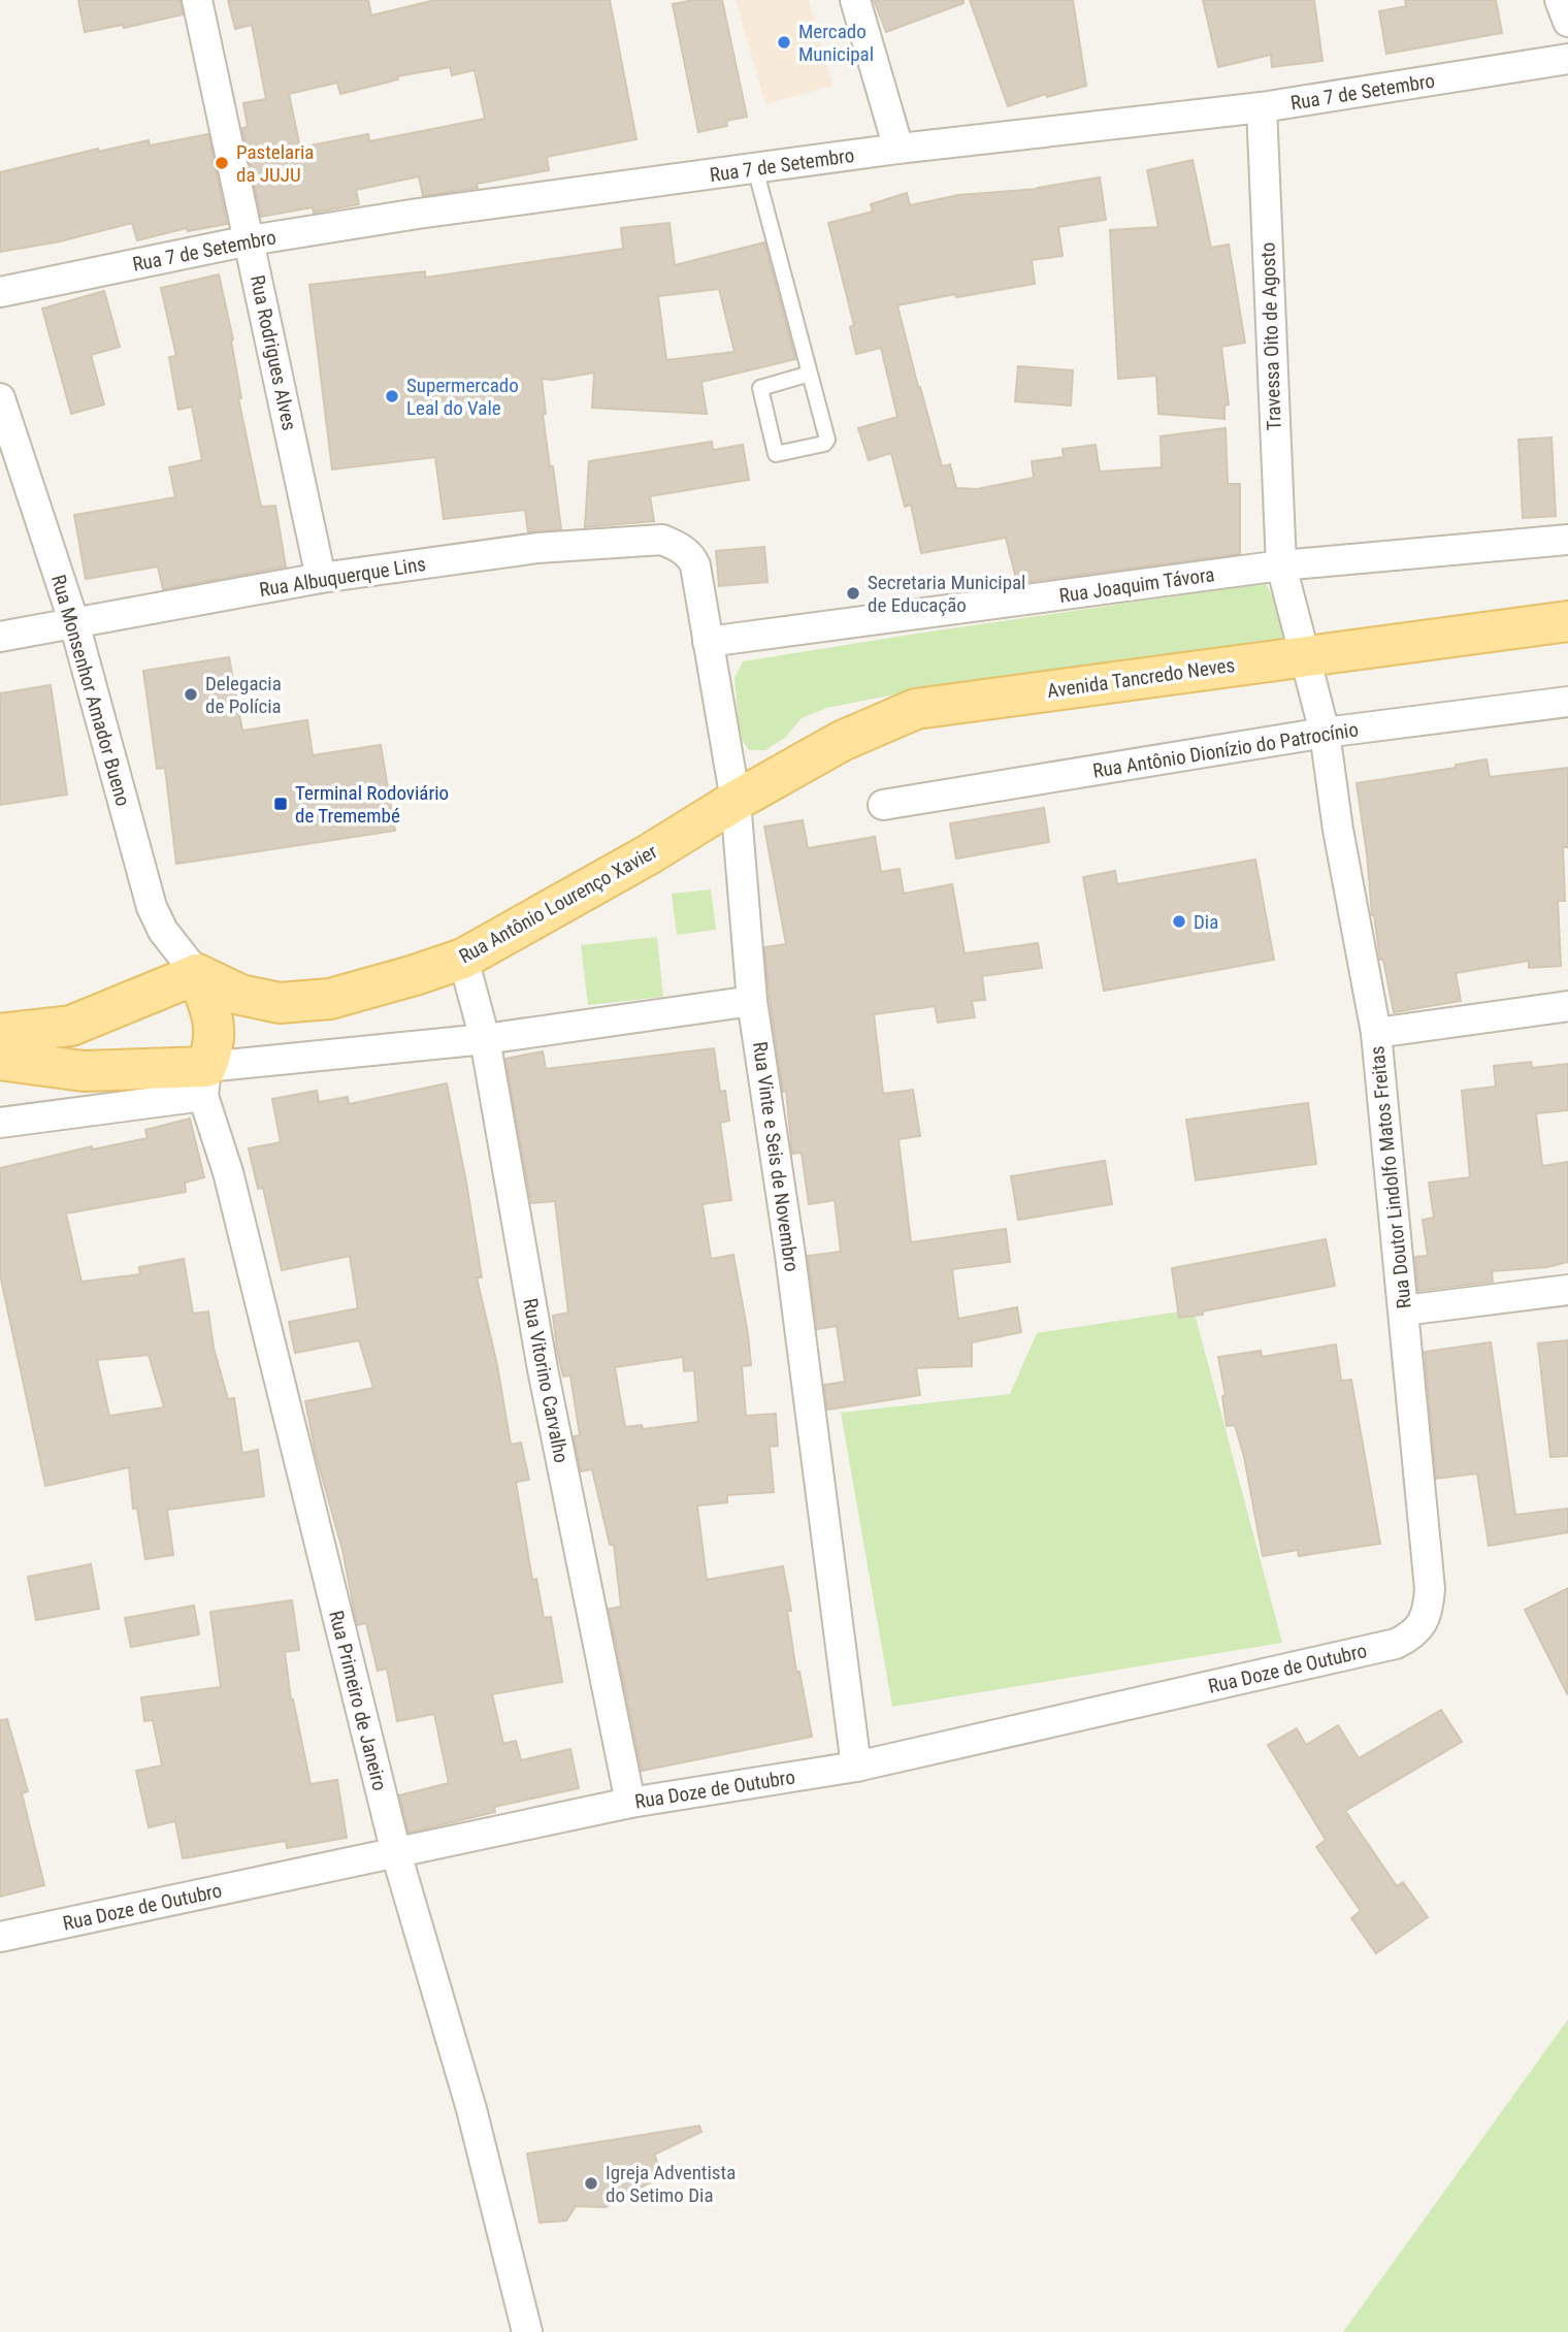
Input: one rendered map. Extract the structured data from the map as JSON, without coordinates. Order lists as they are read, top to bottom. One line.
{"streets":{"main road":["Avenida Tancredo Neves","Rua Antônio Lourenço Xavier"],"street":["Rua 7 de Setembro","Travessa Oito de Agosto","Rua Rodrigues Alves","Rua Albuquerque Lins","Rua Joaquim Távora","Rua Monsenhor Amador Bueno","Rua Antônio Dionízio do Patrocínio","Rua Vinte e Seis de Novembro","Rua Doutor Lindolfo Matos Freitas","Rua Vitorino Carvalho","Rua Doze de Outubro","Rua Primeiro de Janeiro"]},"crossings":[["Rua 7 de Setembro","Travessa Oito de Agosto"],["Rua 7 de Setembro","Rua Rodrigues Alves"],["Travessa Oito de Agosto","Rua Joaquim Távora"],["Travessa Oito de Agosto","Avenida Tancredo Neves"],["Travessa Oito de Agosto","Rua Doutor Lindolfo Matos Freitas"],["Rua Rodrigues Alves","Rua Albuquerque Lins"],["Rua Albuquerque Lins","Rua Monsenhor Amador Bueno"],["Rua Albuquerque Lins","Rua Vinte e Seis de Novembro"],["Rua Joaquim Távora","Rua Vinte e Seis de Novembro"],["Avenida Tancredo Neves","Rua Antônio Lourenço Xavier"],["Avenida Tancredo Neves","Rua Vinte e Seis de Novembro"],["Avenida Tancredo Neves","Rua Doutor Lindolfo Matos Freitas"],["Rua Monsenhor Amador Bueno","Rua Antônio Lourenço Xavier"],["Rua Antônio Dionízio do Patrocínio","Rua Doutor Lindolfo Matos Freitas"],["Rua Antônio Lourenço Xavier","Rua Vinte e Seis de Novembro"],["Rua Antônio Lourenço Xavier","Rua Vitorino Carvalho"],["Rua Vinte e Seis de Novembro","Rua Doze de Outubro"],["Rua Doutor Lindolfo Matos Freitas","Rua Doze de Outubro"],["Rua Vitorino Carvalho","Rua Doze de Outubro"],["Rua Doze de Outubro","Rua Primeiro de Janeiro"]],"places":{"other":["Mercado Municipal","Pastelaria da JUJU","Supermercado Leal do Vale","Secretaria Municipal de Educação","Delegacia de Polícia","Dia","Igreja Adventista do Setimo Dia"],"transit":["Terminal Rodoviário de Tremembé"]}}
